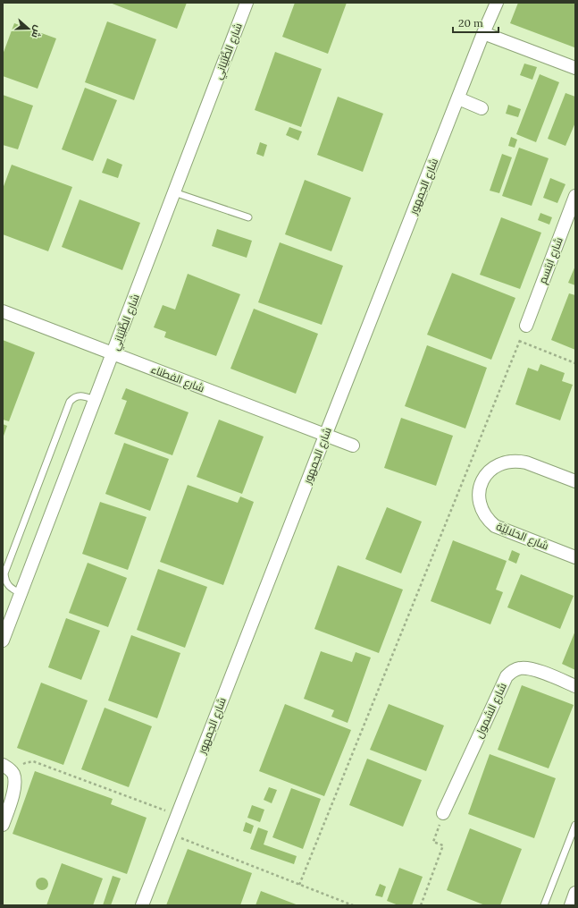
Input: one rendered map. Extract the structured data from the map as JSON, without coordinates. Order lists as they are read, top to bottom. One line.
{"streets":{"street":["شارع الظَّبْيَاني","شارع الجمهور","شارع ابتسم","شارع الفطناء","شارع الحَلالِيَّة","شارع الشمول"]},"crossings":[["شارع الظَّبْيَاني","شارع الفطناء"],["شارع الجمهور","شارع الفطناء"]],"scale_bar":"20 m","north":"right"}
